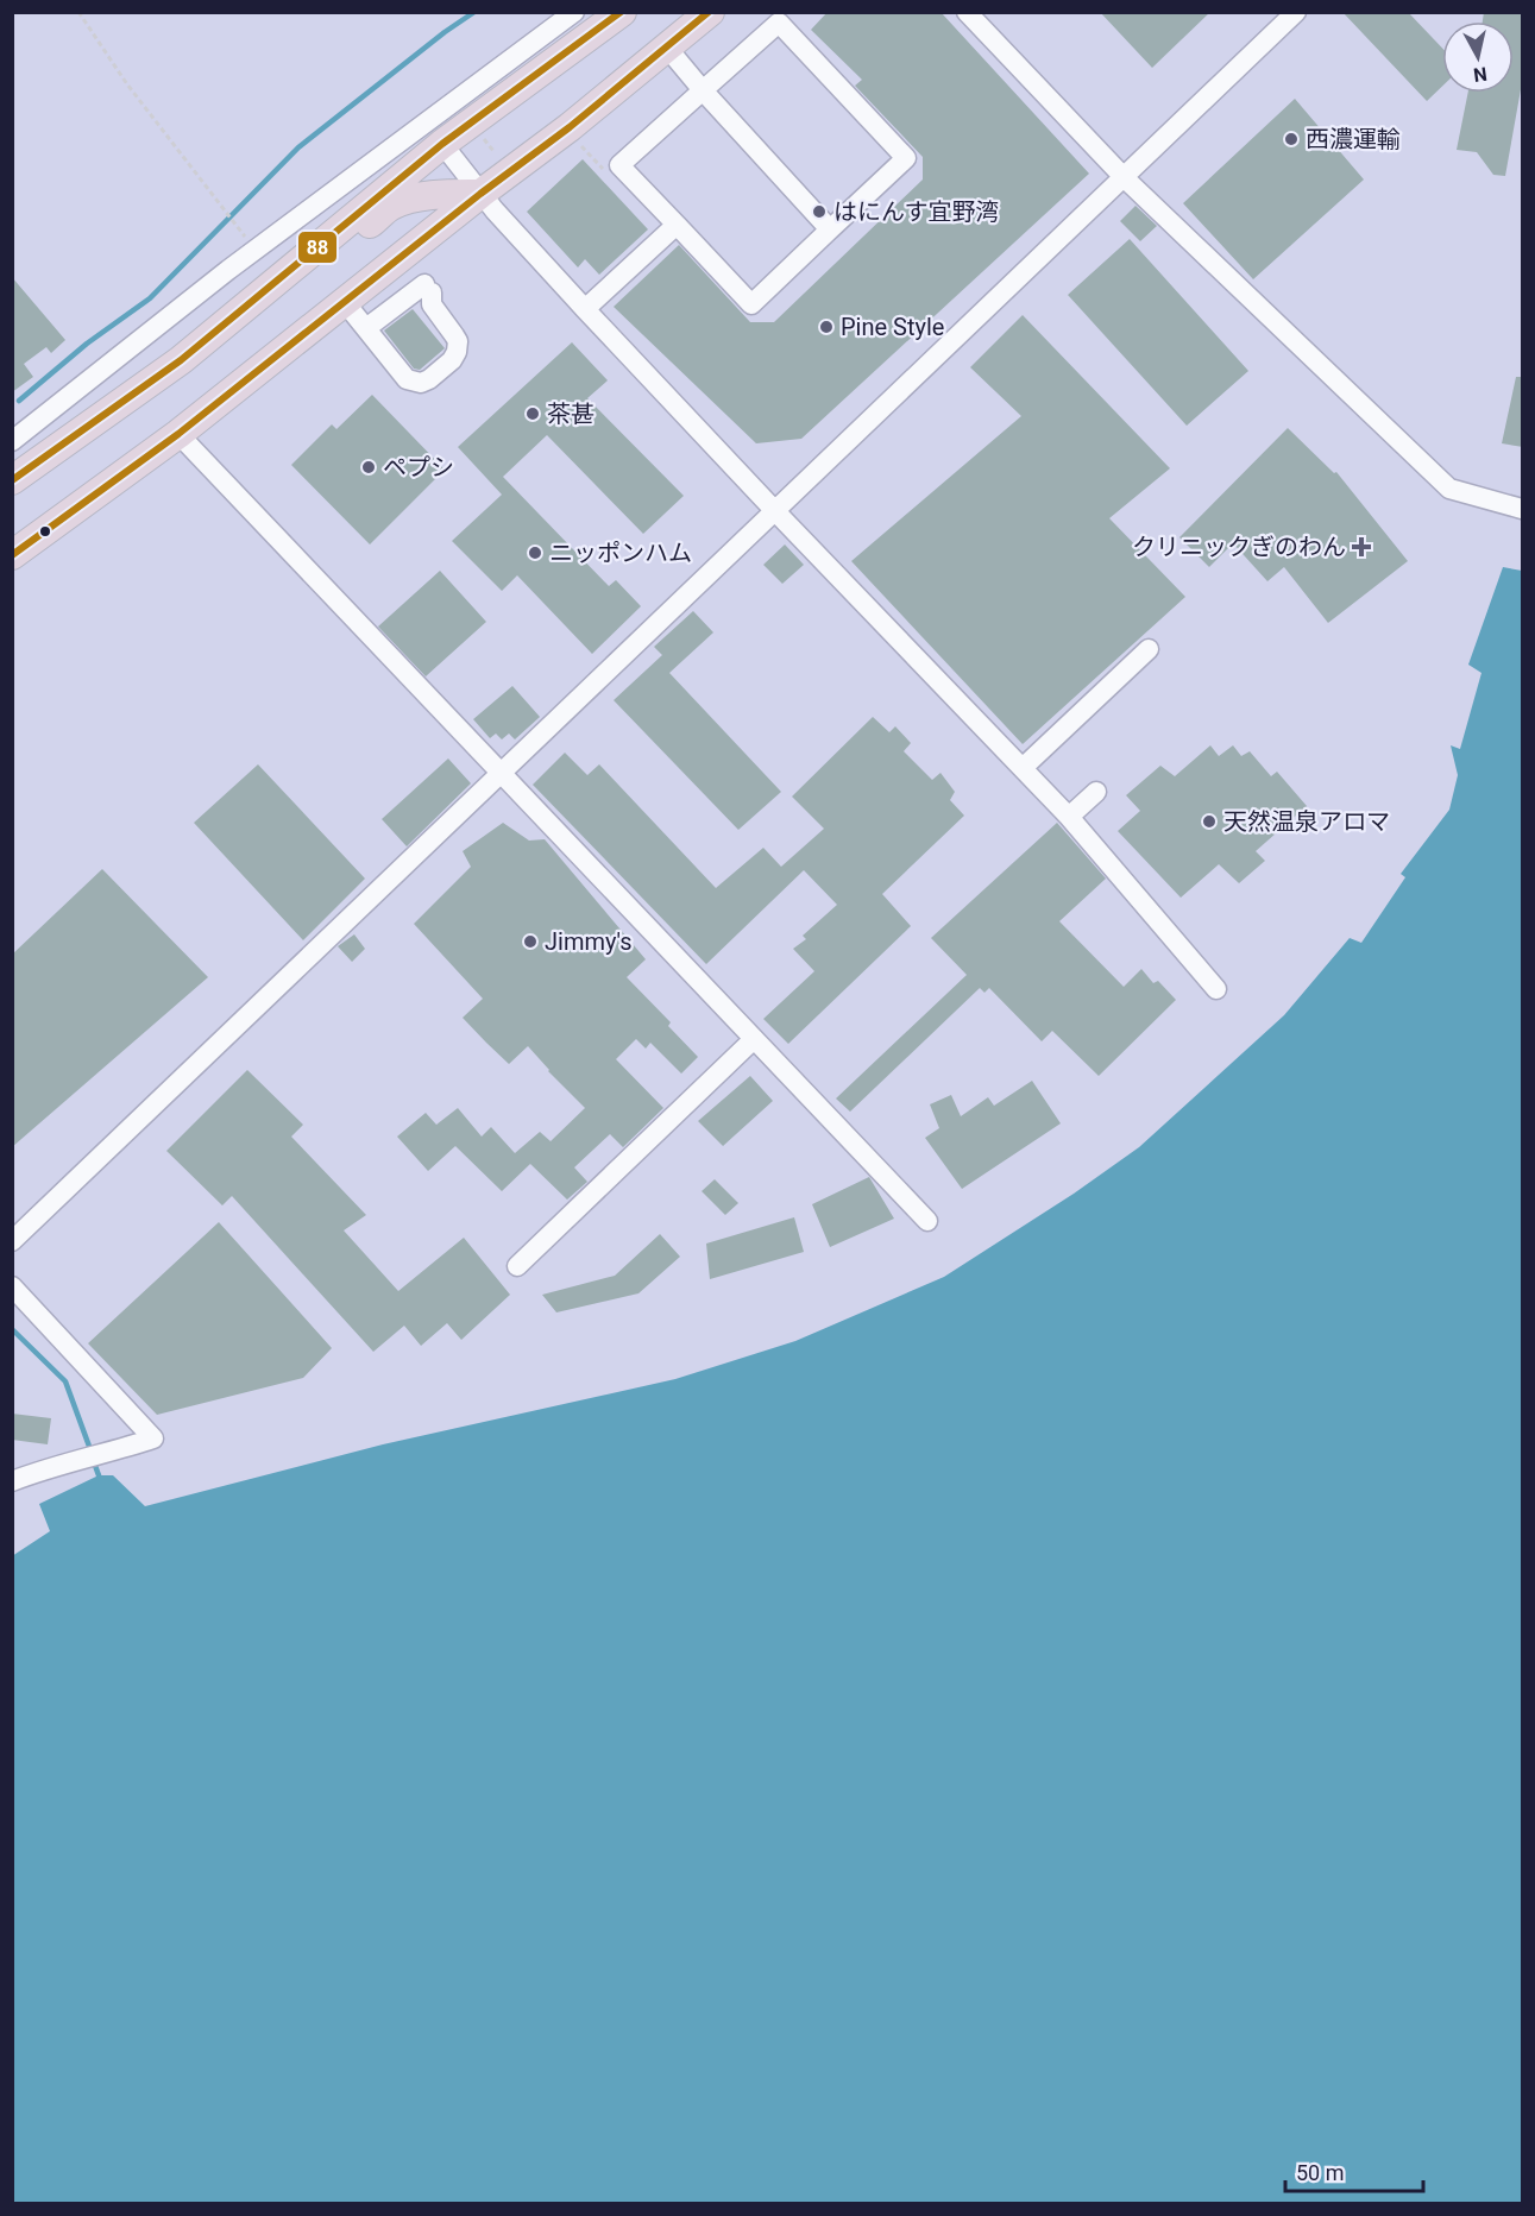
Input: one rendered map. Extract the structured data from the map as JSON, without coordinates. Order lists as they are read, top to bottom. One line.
{"places":{"other":["西濃運輸","はにんす宜野湾","Pine Style","茶甚","ペプシ","ニッポンハム","天然温泉アロマ","Jimmy's"],"health":["クリニックぎのわん"]},"lines":["transit line 88"],"scale_bar":"50 m","north":"bottom"}
